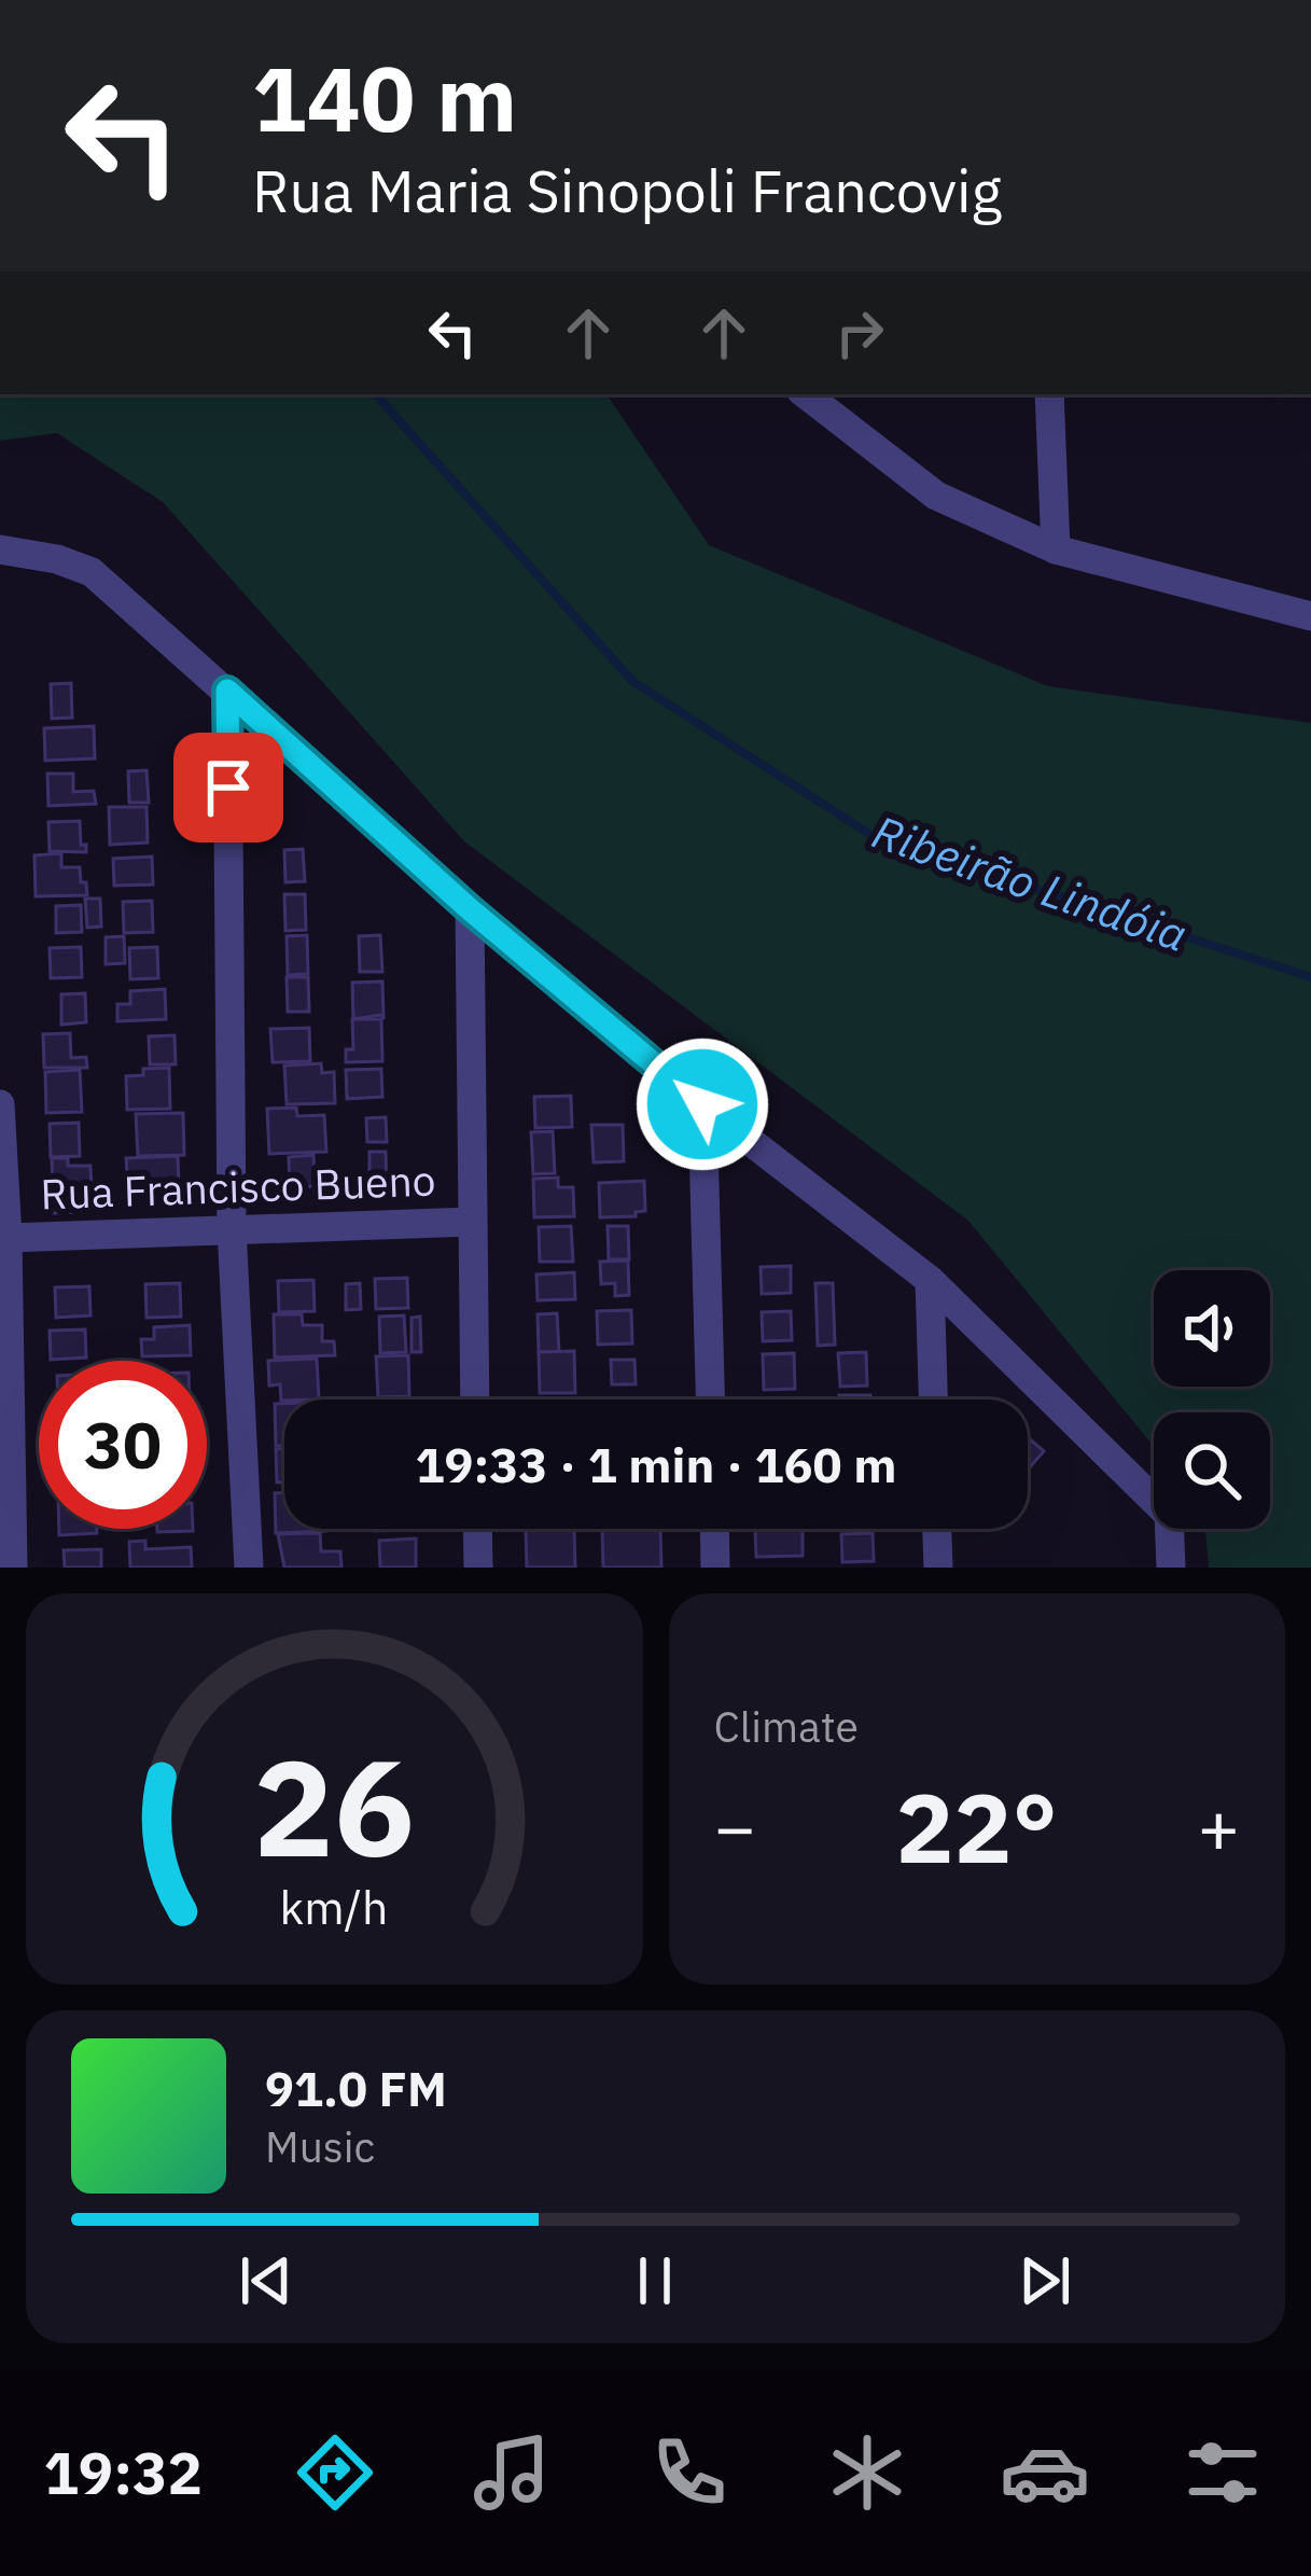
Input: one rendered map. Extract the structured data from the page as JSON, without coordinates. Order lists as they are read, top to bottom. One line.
{"streets":{"street":["Rua Francisco Bueno"]},"water":["Ribeirão Lindóia"],"page":{"turn":["140 m","Rua Maria Sinopoli Francovig"],"limit":"30","trip":"19:33 · 1 min · 160 m","tile":"Climate","heat":["−","22°","+"],"song":["91.0 FM","Music"],"tabs":"19:32","gauge":["26","km/h"]}}
